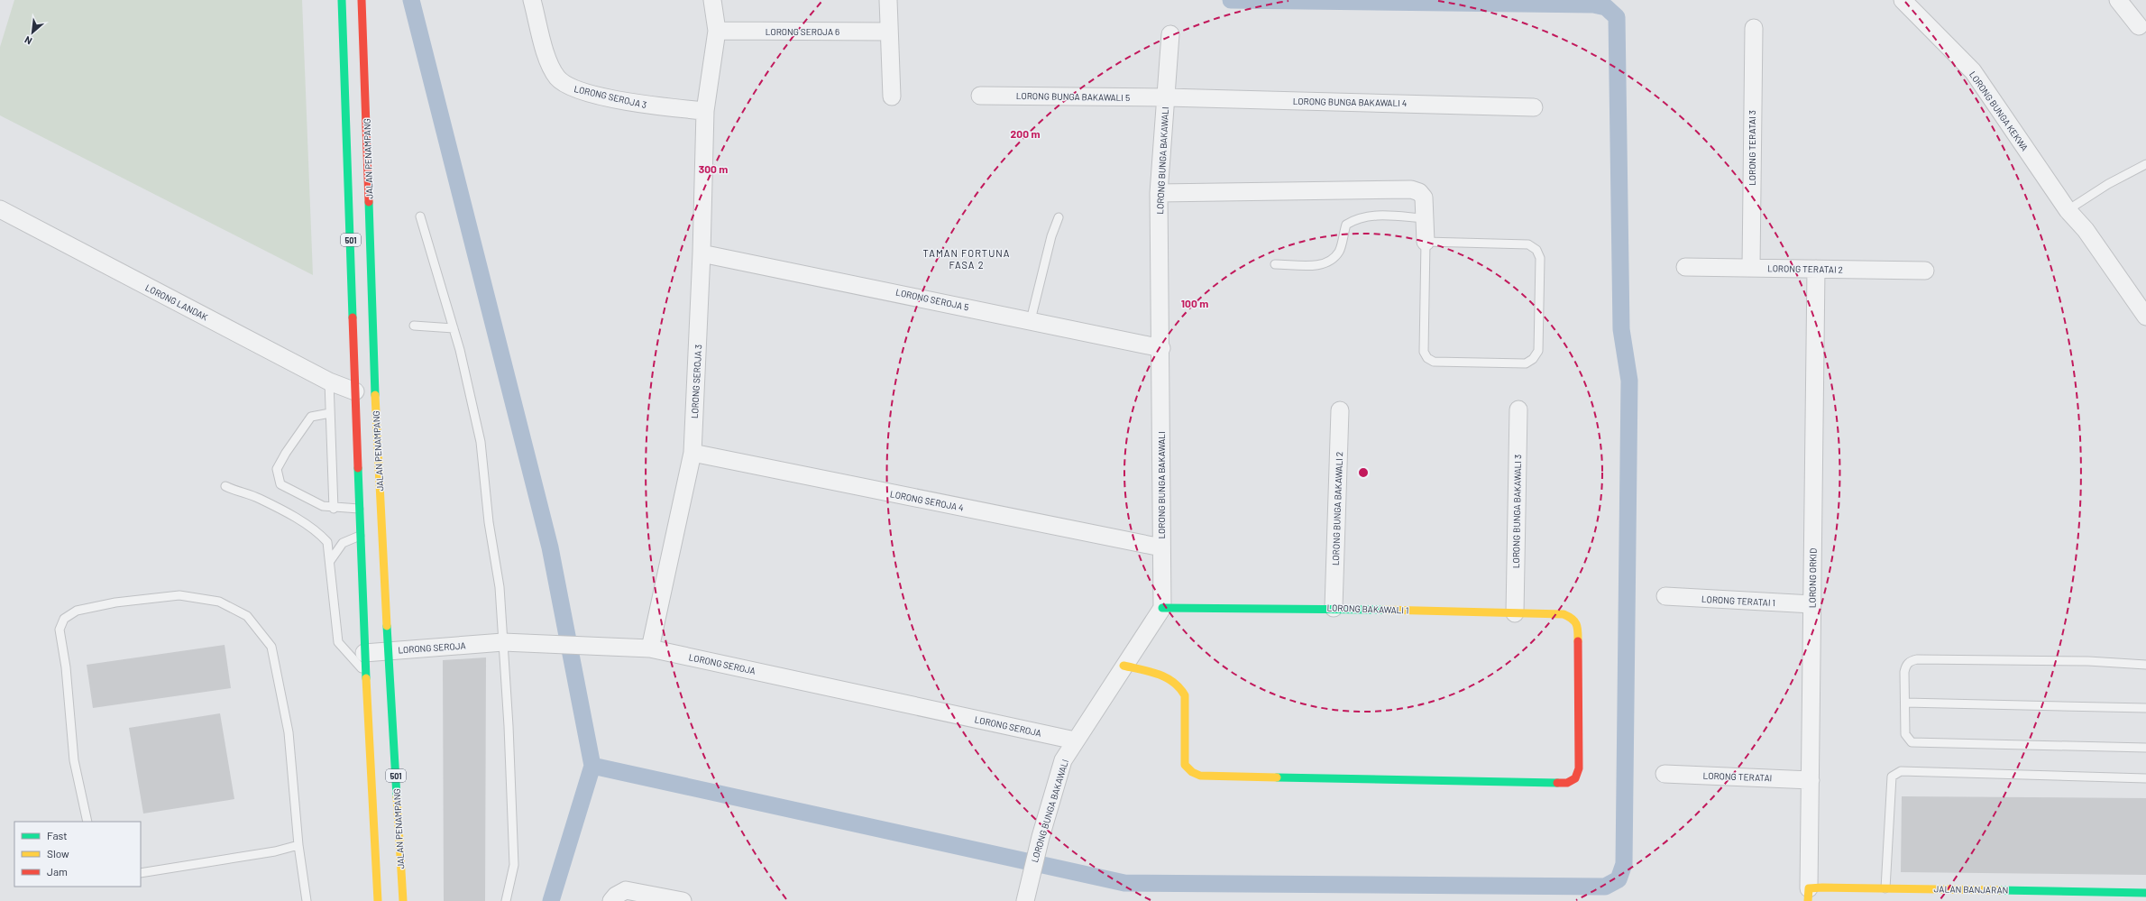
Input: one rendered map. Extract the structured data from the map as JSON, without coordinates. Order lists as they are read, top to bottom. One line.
{"streets":{"main road":["JALAN PENAMPANG","501","LORONG BAKAWALI 1","JALAN BANJARAN"],"street":["LORONG SEROJA 6","LORONG SEROJA 3","LORONG BUNGA BAKAWALI 5","LORONG BUNGA BAKAWALI 4","LORONG BUNGA KEKWA","LORONG TERATAI 3","LORONG BUNGA BAKAWALI","LORONG TERATAI 2","LORONG SEROJA 5","LORONG LANDAK","LORONG SEROJA 4","LORONG BUNGA BAKAWALI 2","LORONG BUNGA BAKAWALI 3","LORONG ORKID","LORONG TERATAI 1","LORONG SEROJA","LORONG TERATAI"]},"crossings":[["LORONG SEROJA 6","LORONG SEROJA 3"],["LORONG SEROJA 3","LORONG SEROJA 5"],["LORONG SEROJA 3","LORONG SEROJA 4"],["LORONG SEROJA 3","LORONG SEROJA"],["LORONG BUNGA BAKAWALI 5","LORONG BUNGA BAKAWALI 4"],["LORONG BUNGA BAKAWALI 5","LORONG BUNGA BAKAWALI"],["LORONG BUNGA BAKAWALI 4","LORONG BUNGA BAKAWALI"],["LORONG TERATAI 3","LORONG TERATAI 2"],["JALAN PENAMPANG","LORONG SEROJA"],["LORONG BUNGA BAKAWALI","LORONG SEROJA 5"],["LORONG BUNGA BAKAWALI","LORONG SEROJA 4"],["LORONG BUNGA BAKAWALI","LORONG BAKAWALI 1"],["LORONG BUNGA BAKAWALI","LORONG SEROJA"],["501","LORONG LANDAK"],["501","LORONG SEROJA"],["LORONG TERATAI 2","LORONG ORKID"],["LORONG BUNGA BAKAWALI 2","LORONG BAKAWALI 1"],["LORONG BUNGA BAKAWALI 3","LORONG BAKAWALI 1"],["LORONG ORKID","LORONG TERATAI 1"],["LORONG ORKID","LORONG TERATAI"],["LORONG ORKID","JALAN BANJARAN"]],"districts":["TAMAN FORTUNA FASA 2"],"legend":["Fast","Slow","Jam"],"north":"bottom left","rings":["200 m","300 m","100 m"]}
